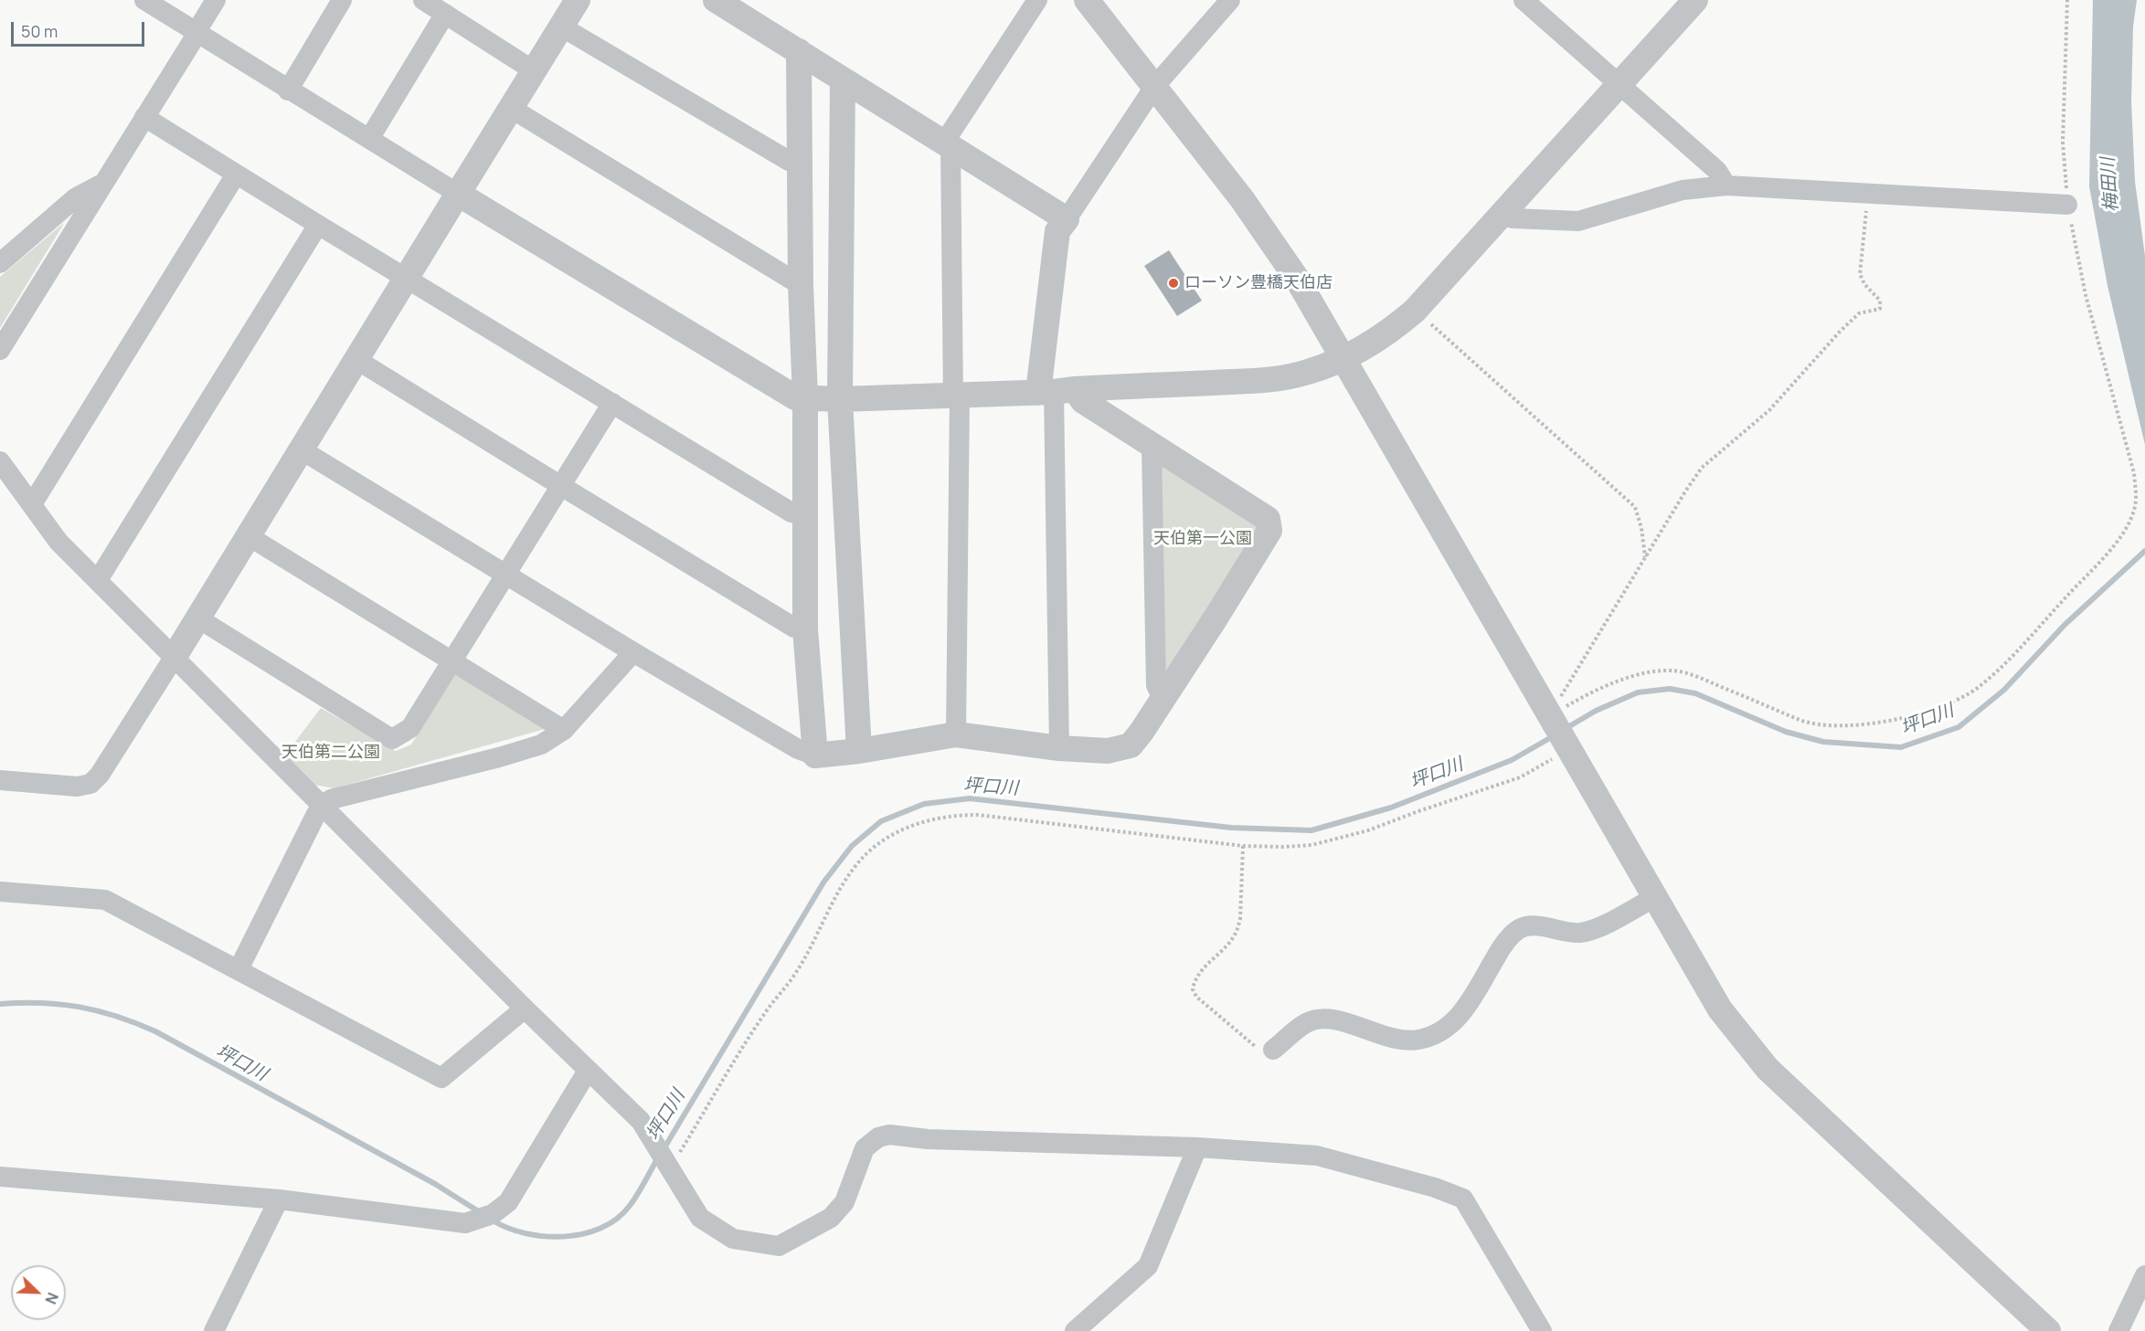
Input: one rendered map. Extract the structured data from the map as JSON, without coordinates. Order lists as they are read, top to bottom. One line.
{"water":["梅田川","坪口川"],"parks":["天伯第一公園","天伯第二公園"],"places":["ローソン豊橋天伯店"],"scale_bar":"50 m","north":"bottom right"}
